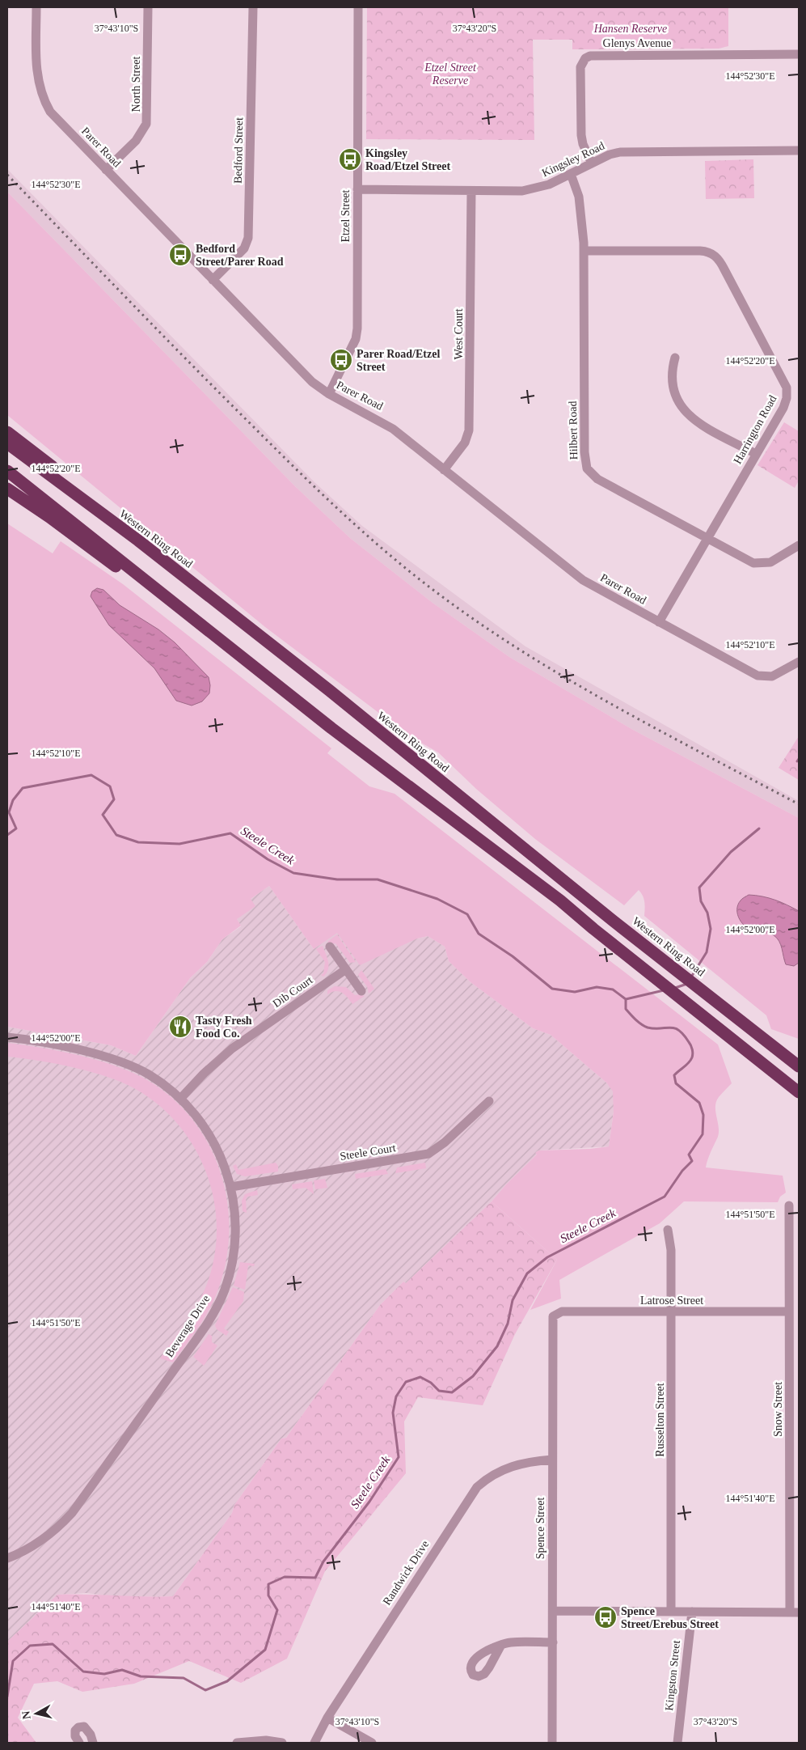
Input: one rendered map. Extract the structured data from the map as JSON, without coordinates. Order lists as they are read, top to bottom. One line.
{"streets":{"highway":["Western Ring Road"],"street":["Glenys Avenue","North Street","Parer Road","Bedford Street","Kingsley Road","Etzel Street","West Court","Harrington Road","Hilbert Road","Dib Court","Steele Court","Latrose Street","Beverage Drive","Snow Street","Russelton Street","Spence Street","Randwick Drive","Kingston Street"]},"crossings":[["Glenys Avenue","Kingsley Road"],["North Street","Parer Road"],["Parer Road","Bedford Street"],["Parer Road","Etzel Street"],["Parer Road","West Court"],["Parer Road","Harrington Road"],["Kingsley Road","Etzel Street"],["Kingsley Road","West Court"],["Kingsley Road","Hilbert Road"],["Harrington Road","Hilbert Road"],["Dib Court","Beverage Drive"],["Steele Court","Beverage Drive"],["Latrose Street","Snow Street"],["Latrose Street","Russelton Street"],["Latrose Street","Spence Street"],["Spence Street","Randwick Drive"]],"water":["Steele Creek"],"parks":["Hansen Reserve","Etzel Street Reserve"],"places":{"bus stop":["Kingsley Road/Etzel Street","Bedford Street/Parer Road","Parer Road/Etzel Street","Spence Street/Erebus Street"],"restaurant":["Tasty Fresh Food Co."]},"north":"left","coordinates":["37°43'10\"S","37°43'20\"S","144°52'30\"E","144°52'20\"E","144°52'10\"E","144°52'00\"E","144°51'50\"E","144°51'40\"E"]}
